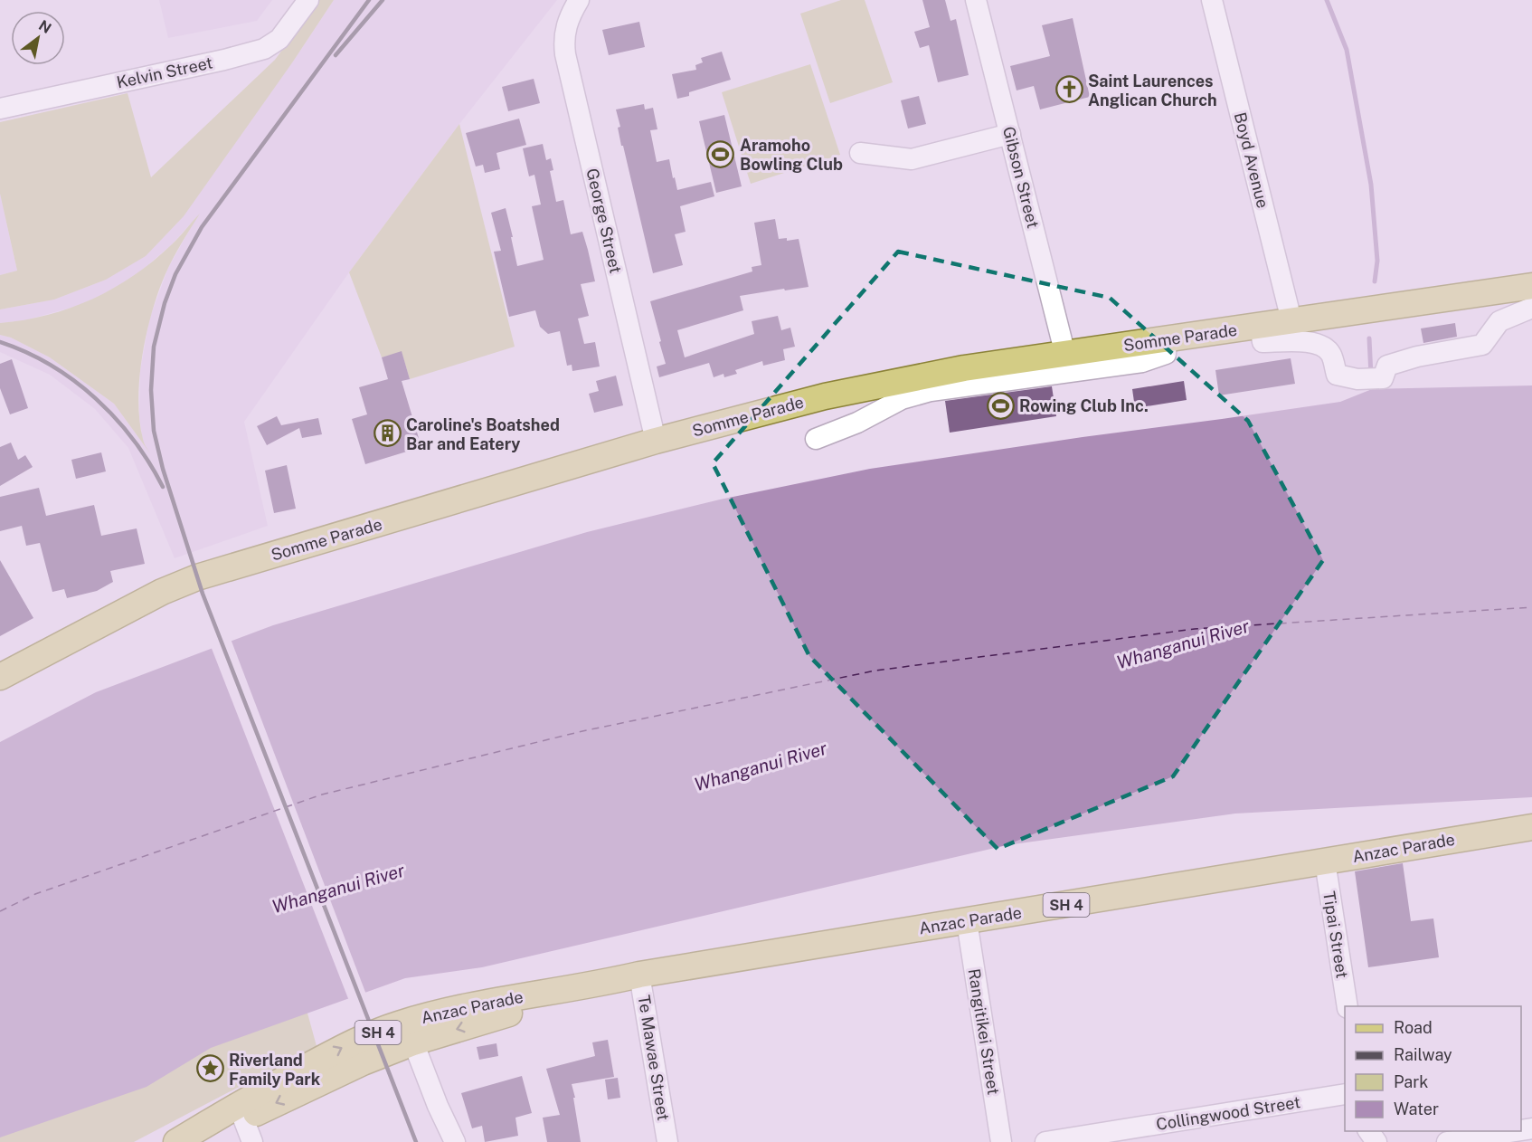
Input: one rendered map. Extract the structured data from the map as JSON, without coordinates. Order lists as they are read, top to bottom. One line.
{"streets":{"main road":["Somme Parade","Anzac Parade","SH 4"],"street":["Kelvin Street","Boyd Avenue","Gibson Street","George Street","Tipai Street","Rangitikei Street","Te Mawae Street","Collingwood Street"]},"crossings":[["Boyd Avenue","Somme Parade"],["Gibson Street","Somme Parade"],["George Street","Somme Parade"],["Anzac Parade","Tipai Street"],["Anzac Parade","Rangitikei Street"],["Anzac Parade","Te Mawae Street"]],"water":["Whanganui River"],"places":{"church":["Saint Laurences Anglican Church"],"sports":["Aramoho Bowling Club","Rowing Club Inc."],"building":["Caroline's Boatshed Bar and Eatery"],"place":["Riverland Family Park"]},"legend":["Road","Railway","Park","Water"],"north":"top right"}
